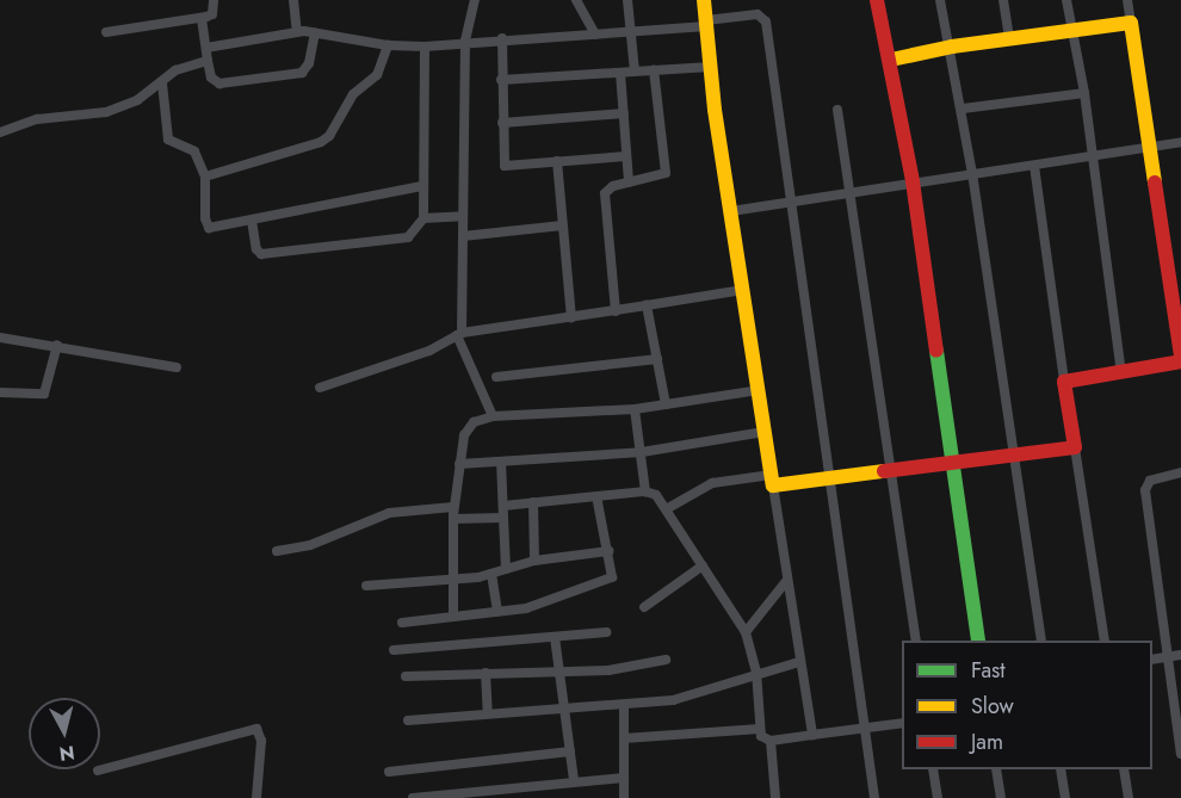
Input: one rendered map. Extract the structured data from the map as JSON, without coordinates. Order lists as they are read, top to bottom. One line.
{"legend":["Fast","Slow","Jam"],"north":"bottom"}
